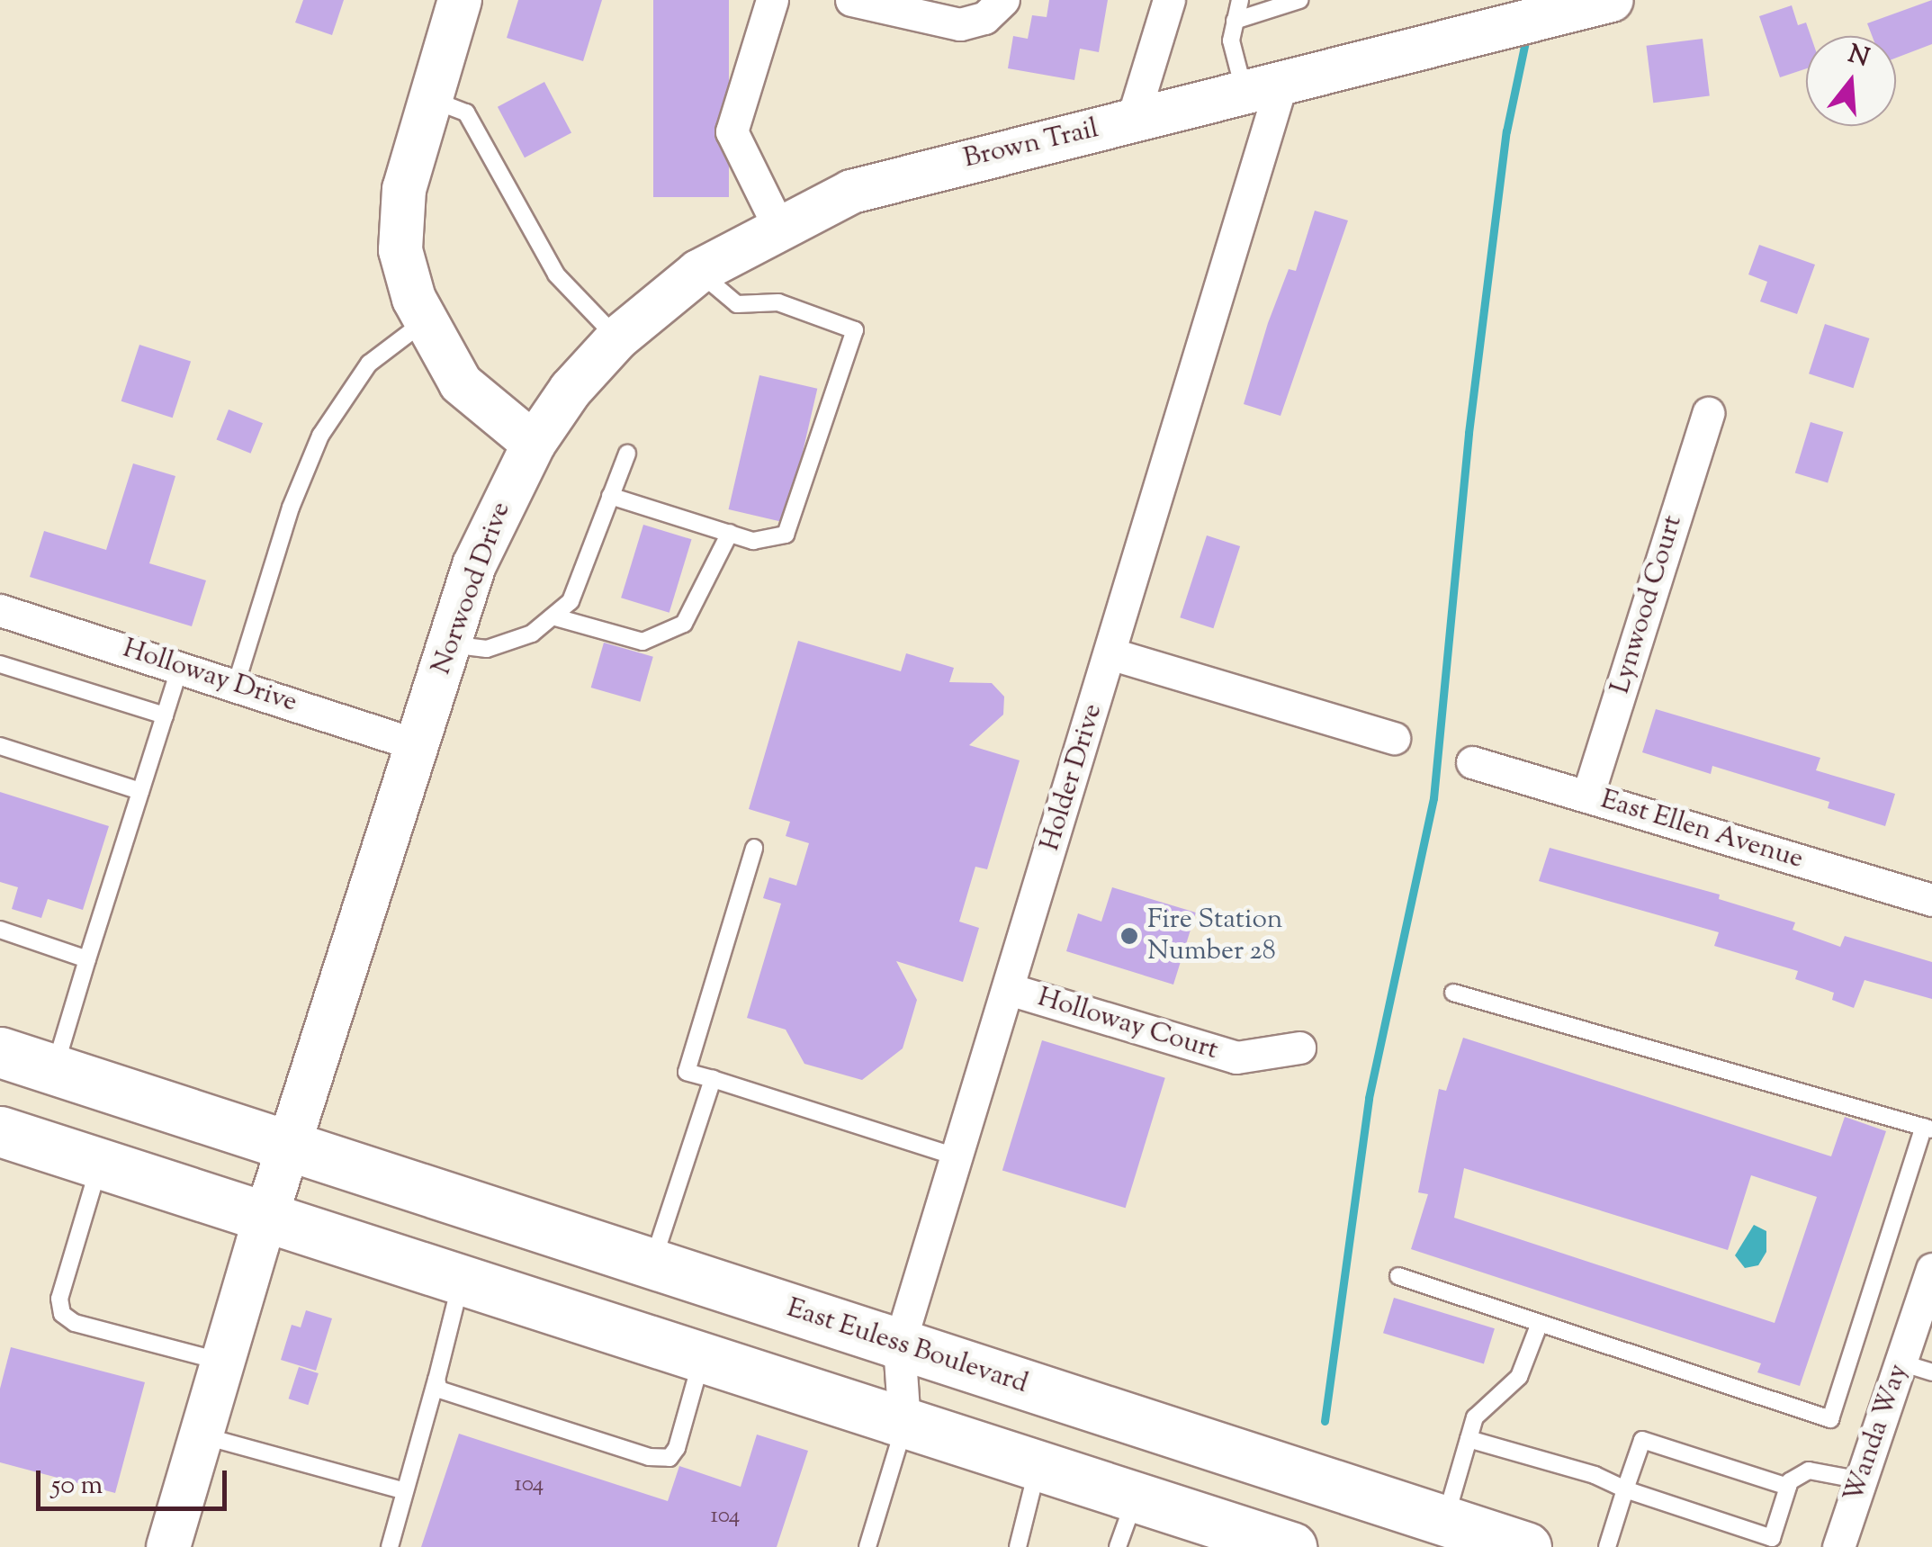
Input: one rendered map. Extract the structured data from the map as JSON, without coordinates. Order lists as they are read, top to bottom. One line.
{"streets":{"main road":["Brown Trail","Norwood Drive","East Euless Boulevard"],"street":["Lynwood Court","Holloway Drive","Holder Drive","East Ellen Avenue","Holloway Court","Wanda Way"]},"crossings":[["Brown Trail","Norwood Drive"],["Brown Trail","Holder Drive"],["Norwood Drive","Holloway Drive"],["Norwood Drive","East Euless Boulevard"],["Lynwood Court","East Ellen Avenue"],["Holder Drive","Holloway Court"],["Holder Drive","East Euless Boulevard"]],"places":["Fire Station Number 28"],"house_numbers":["104","104"],"scale_bar":"50 m","north":"top"}
